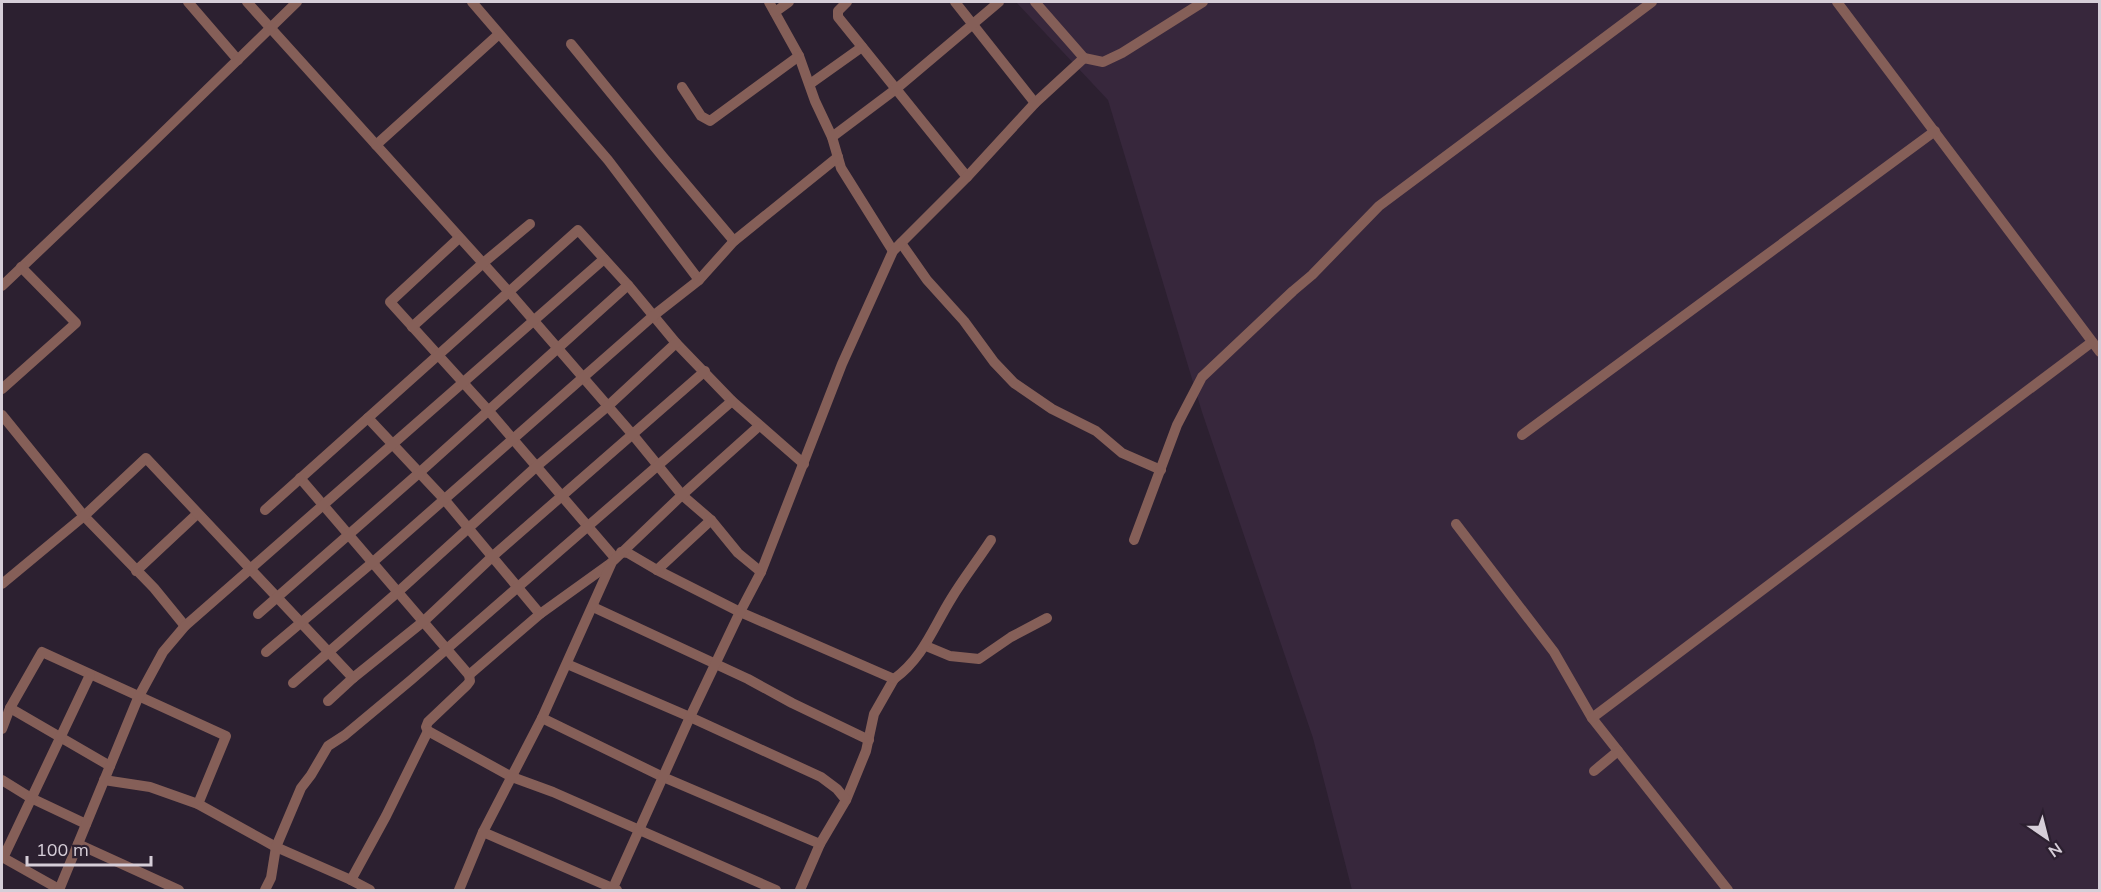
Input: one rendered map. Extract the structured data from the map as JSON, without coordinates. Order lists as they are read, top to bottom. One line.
{"scale_bar":"100 m","north":"bottom right"}
